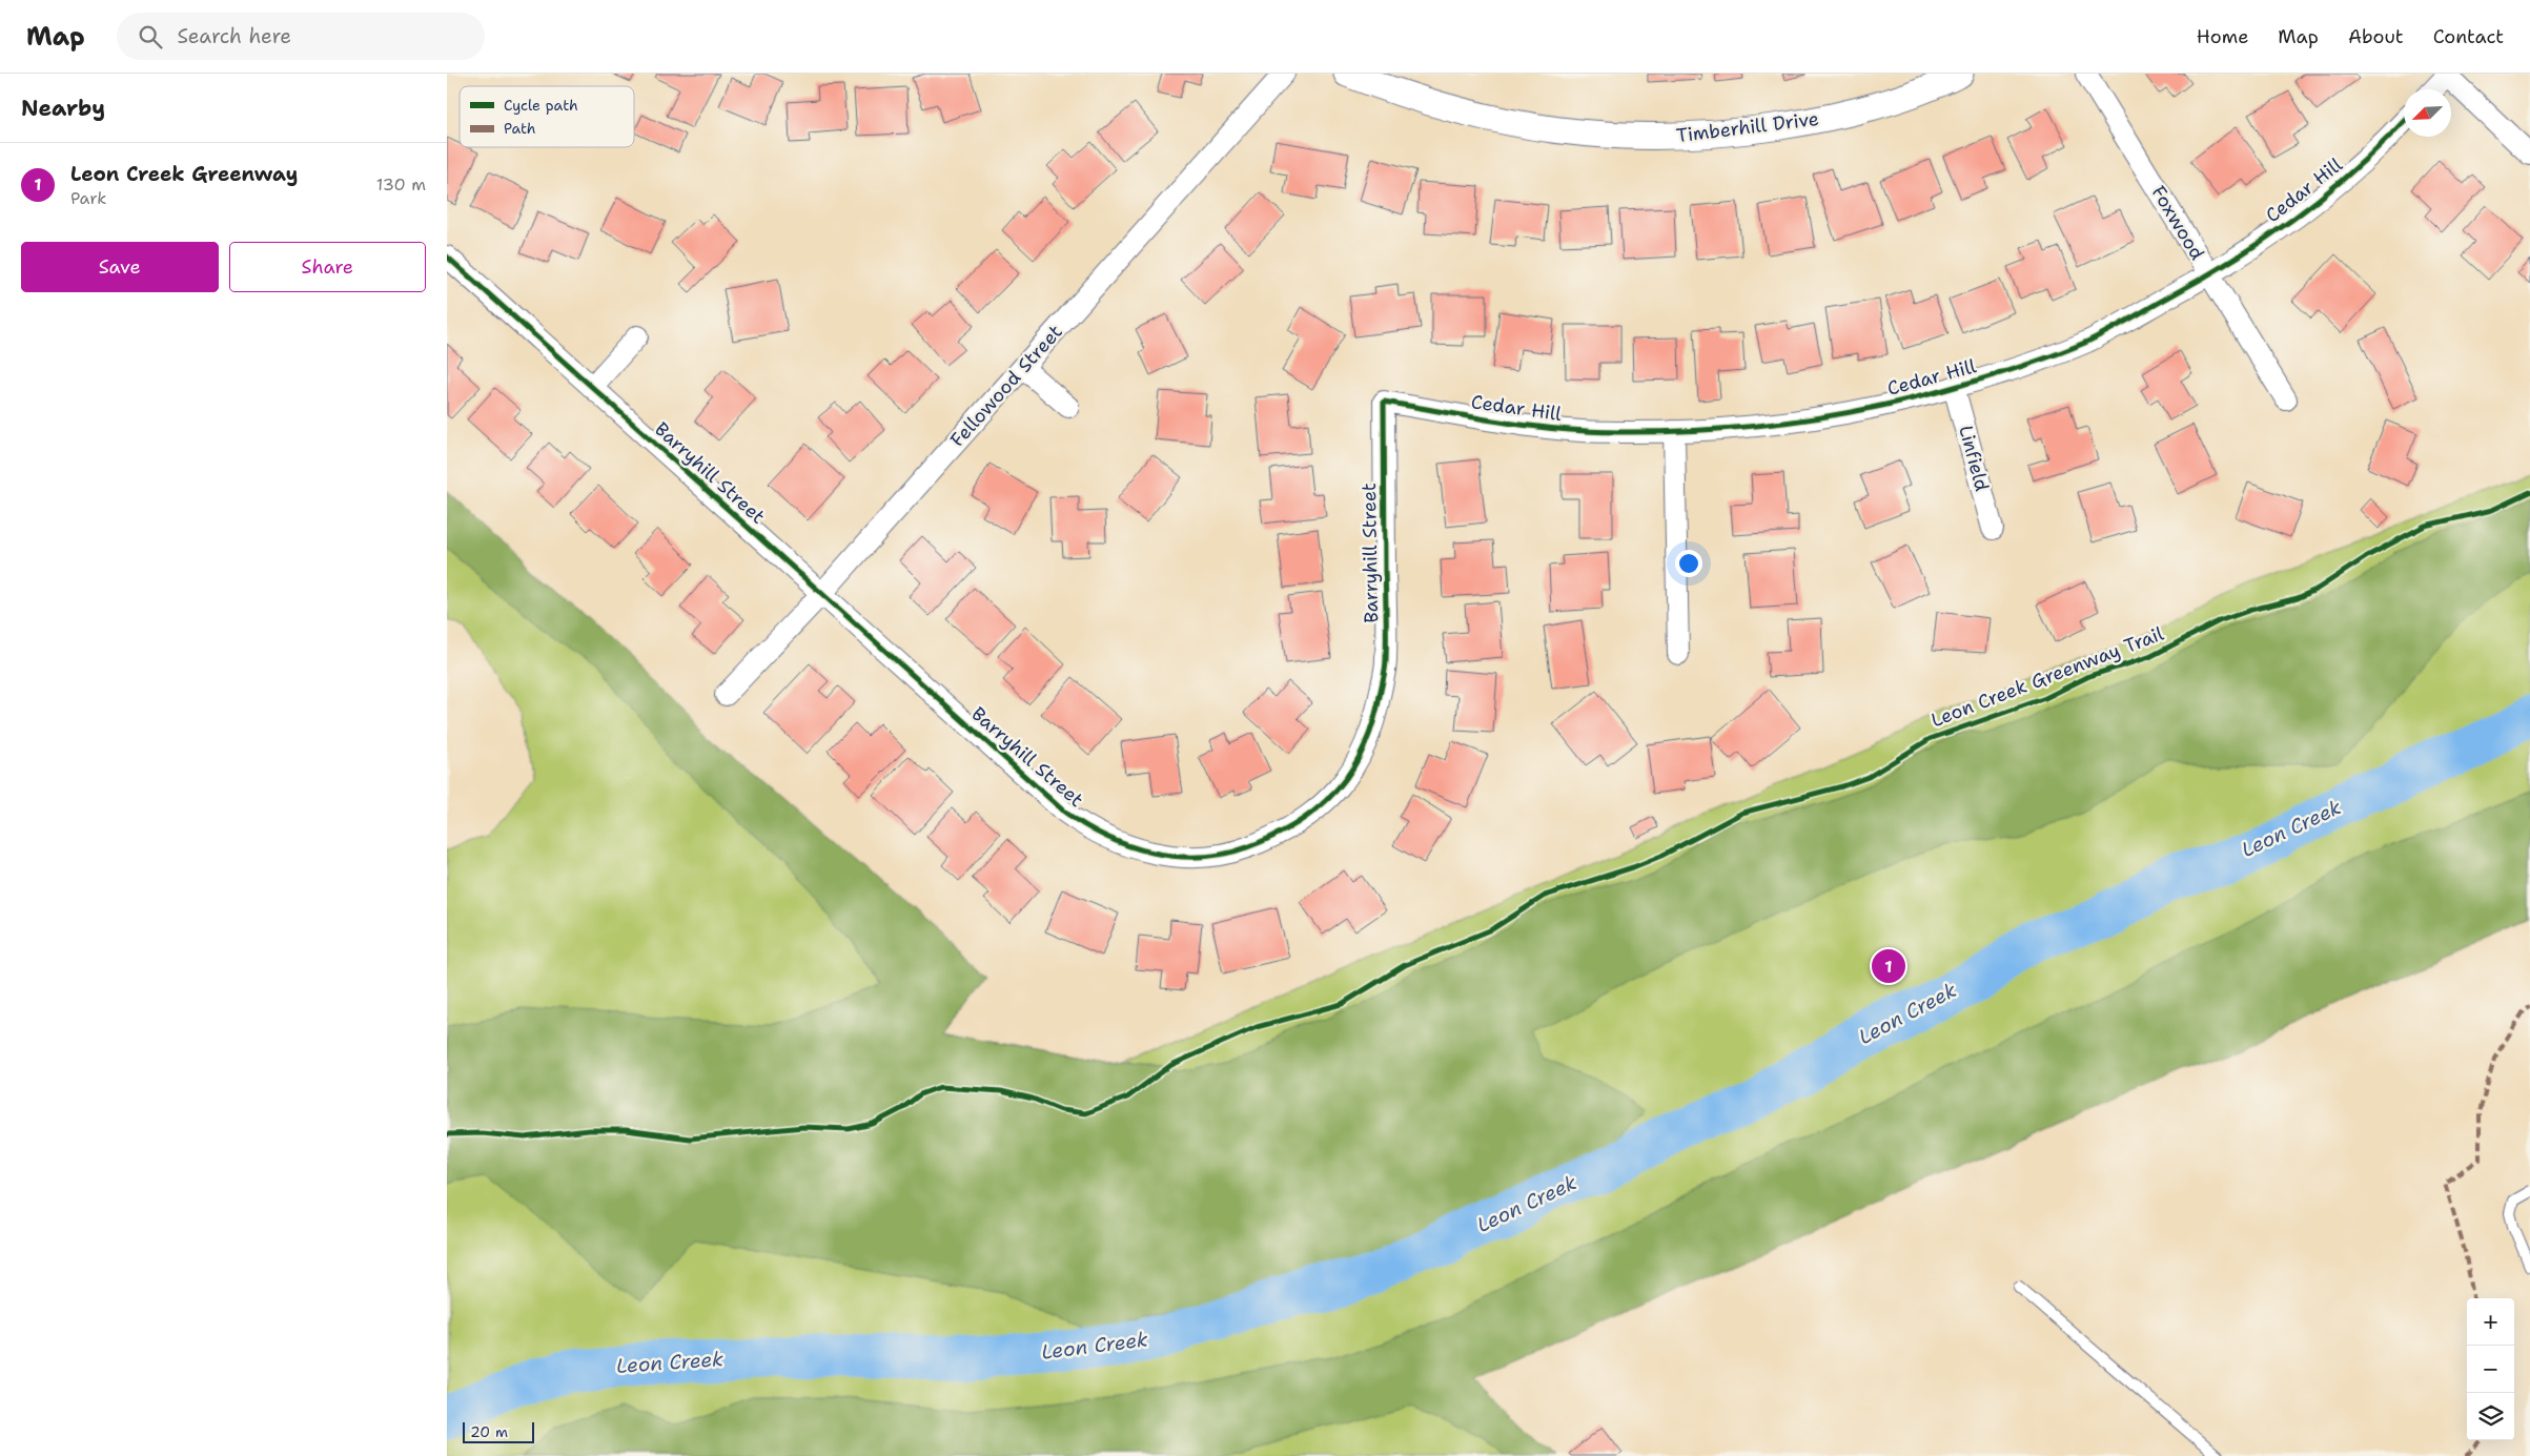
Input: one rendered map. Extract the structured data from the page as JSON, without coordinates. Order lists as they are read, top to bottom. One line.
{"streets":{"street":["Timberhill Drive","Cedar Hill","Foxwood","Fellowood Street","Linfield","Barryhill Street"],"cycle path":["Leon Creek Greenway Trail"]},"crossings":[["Cedar Hill","Foxwood"],["Cedar Hill","Linfield"],["Cedar Hill","Barryhill Street"],["Fellowood Street","Barryhill Street"]],"water":["Leon Creek"],"legend":["Cycle path","Path"],"scale_bar":"20 m","north":"bottom left","page":{"header":"Map","search":"Search here","nav":["Home","Map","About","Contact"],"heading":"Nearby","list":[{"mark":"1","name":"Leon Creek Greenway","note":"Park","value":"130 m"}],"buttons":["Save","Share"],"pins":"1","map_buttons":["+","−"],"scale":"20 m"}}
